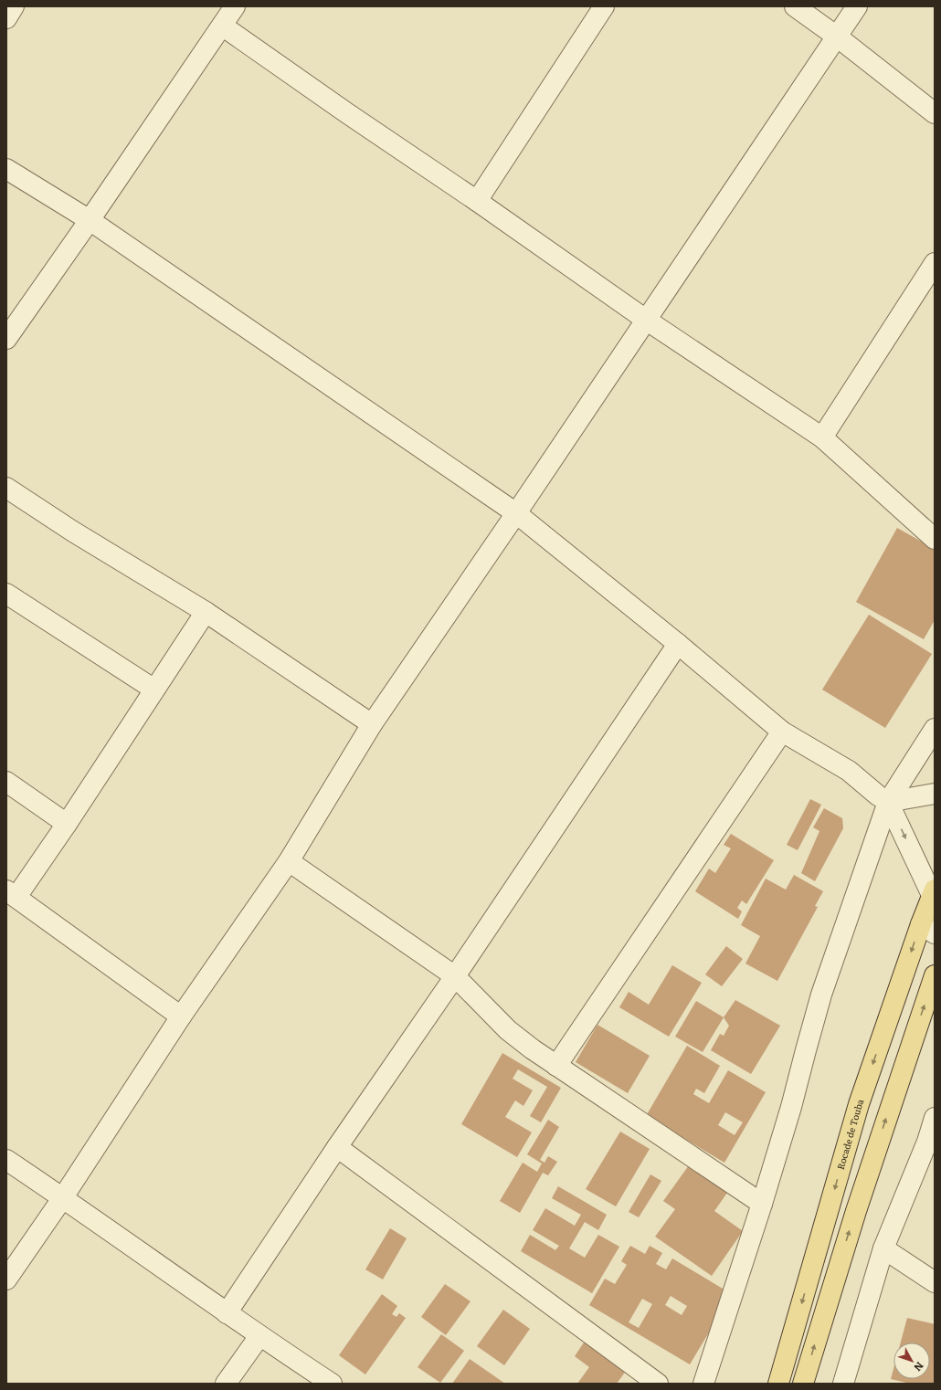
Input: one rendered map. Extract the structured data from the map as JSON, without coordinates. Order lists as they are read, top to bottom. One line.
{"streets":{"main road":["Rocade de Touba"]},"north":"bottom right"}
